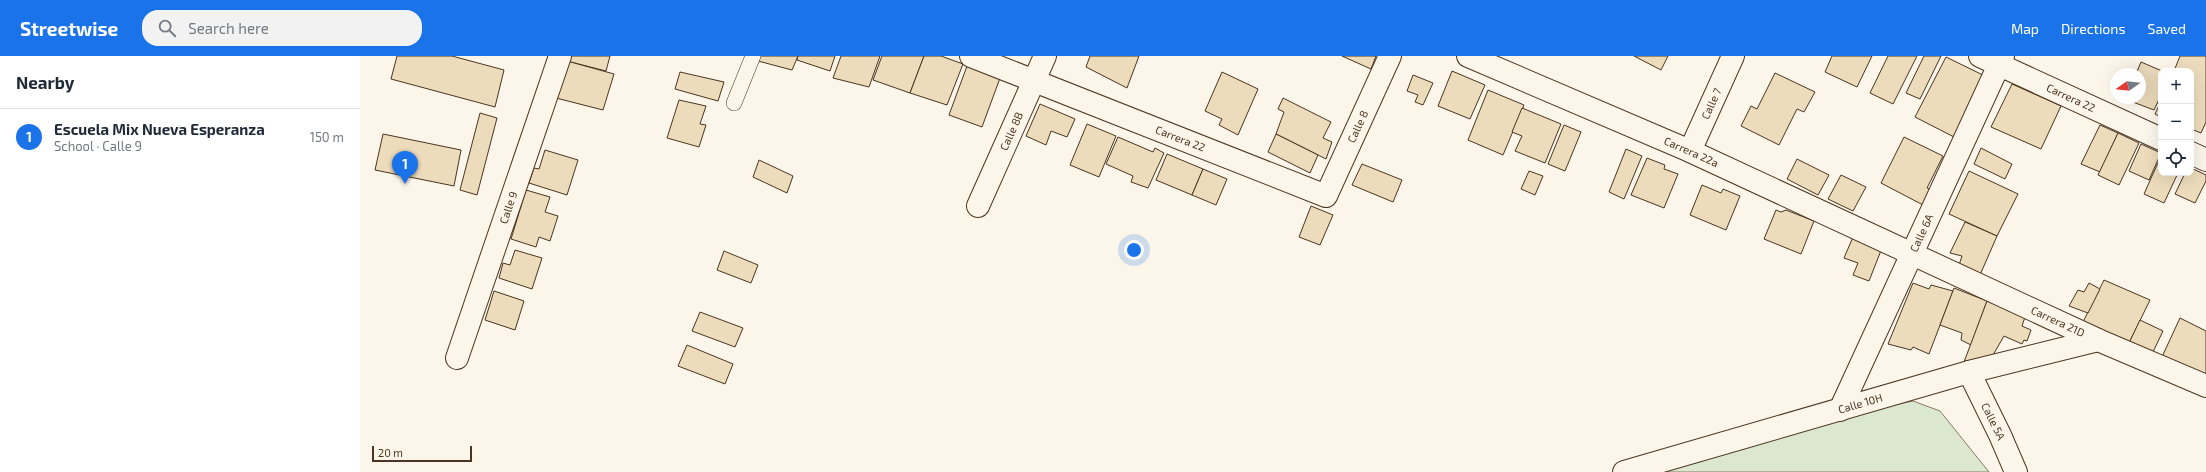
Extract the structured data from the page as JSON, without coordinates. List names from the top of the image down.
{
  "streets": {
    "street": [
      "Carrera 22",
      "Calle 7",
      "Calle 8",
      "Calle 8B",
      "Carrera 22a",
      "Calle 9",
      "Calle 6A",
      "Carrera 21D",
      "Calle 10H",
      "Calle 5A"
    ]
  },
  "crossings": [
    ["Carrera 22", "Calle 8"],
    ["Carrera 22", "Calle 8B"],
    ["Carrera 22", "Calle 6A"],
    ["Calle 7", "Carrera 22a"],
    ["Carrera 22a", "Calle 6A"],
    ["Carrera 22a", "Carrera 21D"],
    ["Calle 6A", "Carrera 21D"],
    ["Calle 6A", "Calle 10H"],
    ["Carrera 21D", "Calle 10H"],
    ["Calle 10H", "Calle 5A"]
  ],
  "scale_bar": "20 m",
  "north": "left",
  "page": {
    "header": "Streetwise",
    "search": "Search here",
    "nav": ["Map", "Directions", "Saved"],
    "heading": "Nearby",
    "map_buttons": ["+", "−"],
    "list": [
      {
        "mark": "1",
        "name": "Escuela Mix Nueva Esperanza",
        "note": "School · Calle 9",
        "value": "150 m"
      }
    ],
    "pins": "1",
    "scale": "20 m"
  }
}
